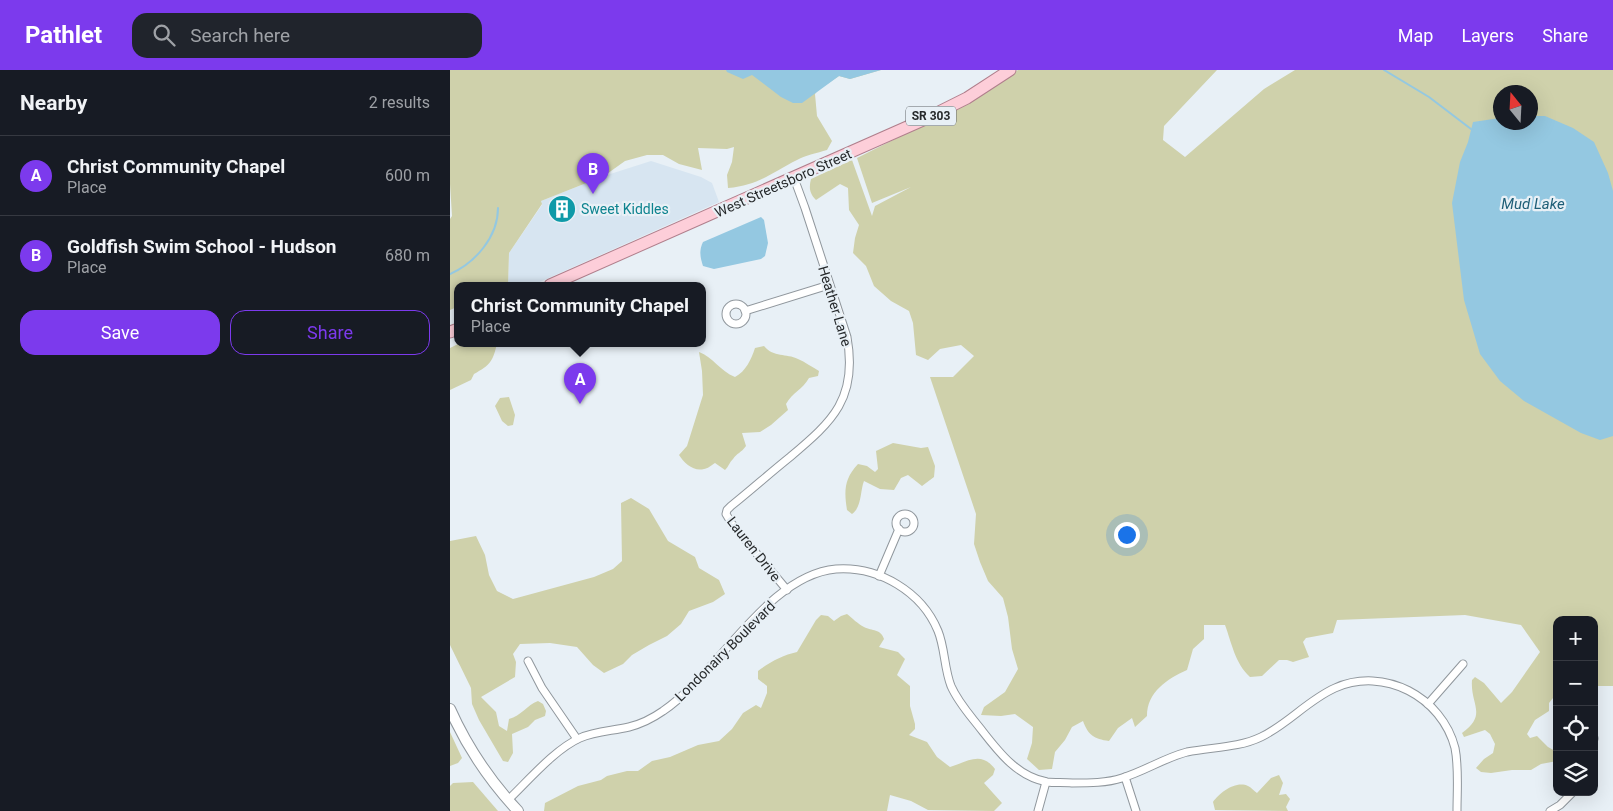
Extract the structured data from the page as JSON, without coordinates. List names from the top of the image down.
{
  "streets": {
    "main road": ["SR 303", "West Streetsboro Street"],
    "street": ["Heather Lane", "Lauren Drive", "Londonairy Boulevard"]
  },
  "crossings": [
    ["West Streetsboro Street", "Heather Lane"],
    ["Heather Lane", "Lauren Drive"],
    ["Lauren Drive", "Londonairy Boulevard"]
  ],
  "water": ["Mud Lake"],
  "places": {
    "building": ["Sweet Kiddles"]
  },
  "north": "top",
  "page": {
    "header": "Pathlet",
    "search": "Search here",
    "nav": ["Map", "Layers", "Share"],
    "heading": ["Nearby", "2 results"],
    "list": [
      {
        "mark": "A",
        "name": "Christ Community Chapel",
        "note": "Place",
        "value": "600 m"
      },
      {
        "mark": "B",
        "name": "Goldfish Swim School - Hudson",
        "note": "Place",
        "value": "680 m"
      }
    ],
    "pins": ["B", "A"],
    "popup": ["Christ Community Chapel", "Place"],
    "buttons": ["Save", "Share"],
    "map_buttons": ["+", "−"]
  }
}
